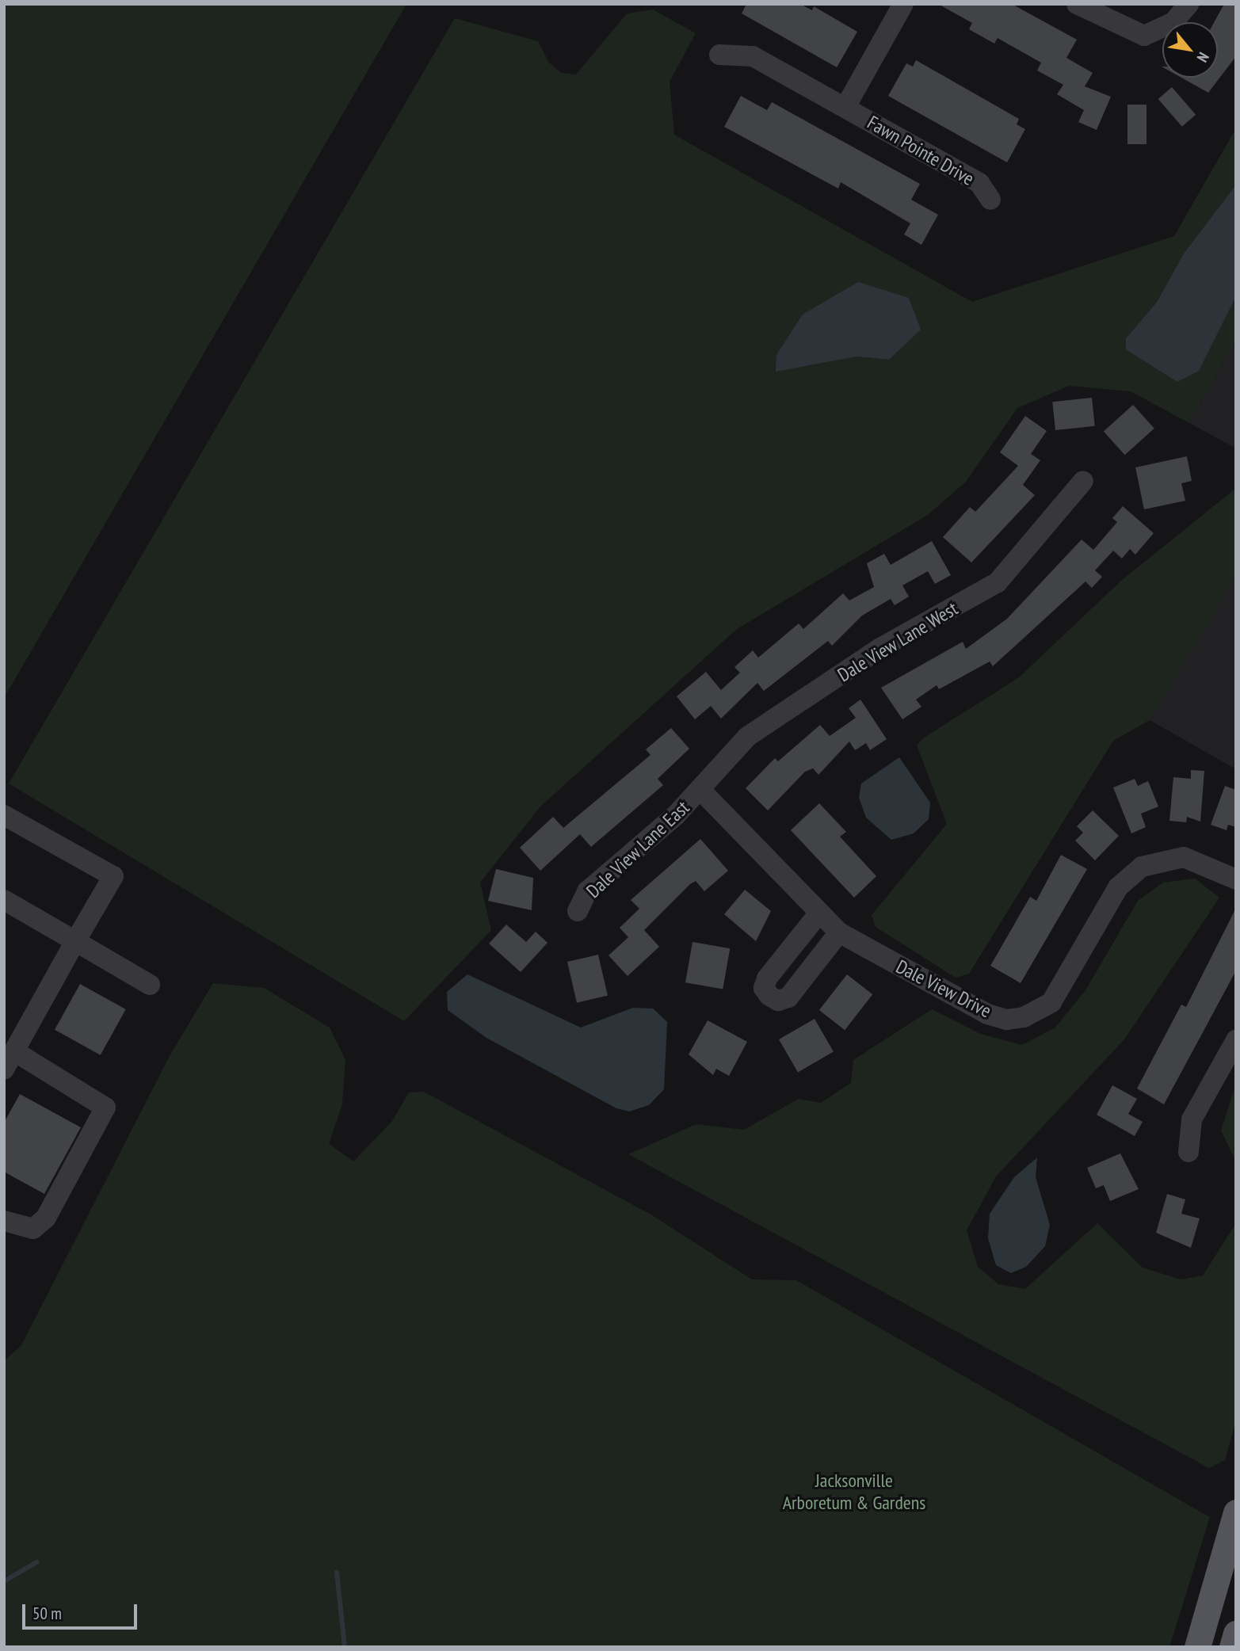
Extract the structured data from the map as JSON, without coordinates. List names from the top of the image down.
{
  "streets": {
    "street": [
      "Fawn Pointe Drive",
      "Dale View Lane West",
      "Dale View Lane East",
      "Dale View Drive"
    ]
  },
  "crossings": [
    ["Dale View Lane West", "Dale View Lane East"],
    ["Dale View Lane West", "Dale View Drive"],
    ["Dale View Lane East", "Dale View Drive"]
  ],
  "parks": ["Jacksonville Arboretum & Gardens"],
  "scale_bar": "50 m",
  "north": "bottom right"
}
